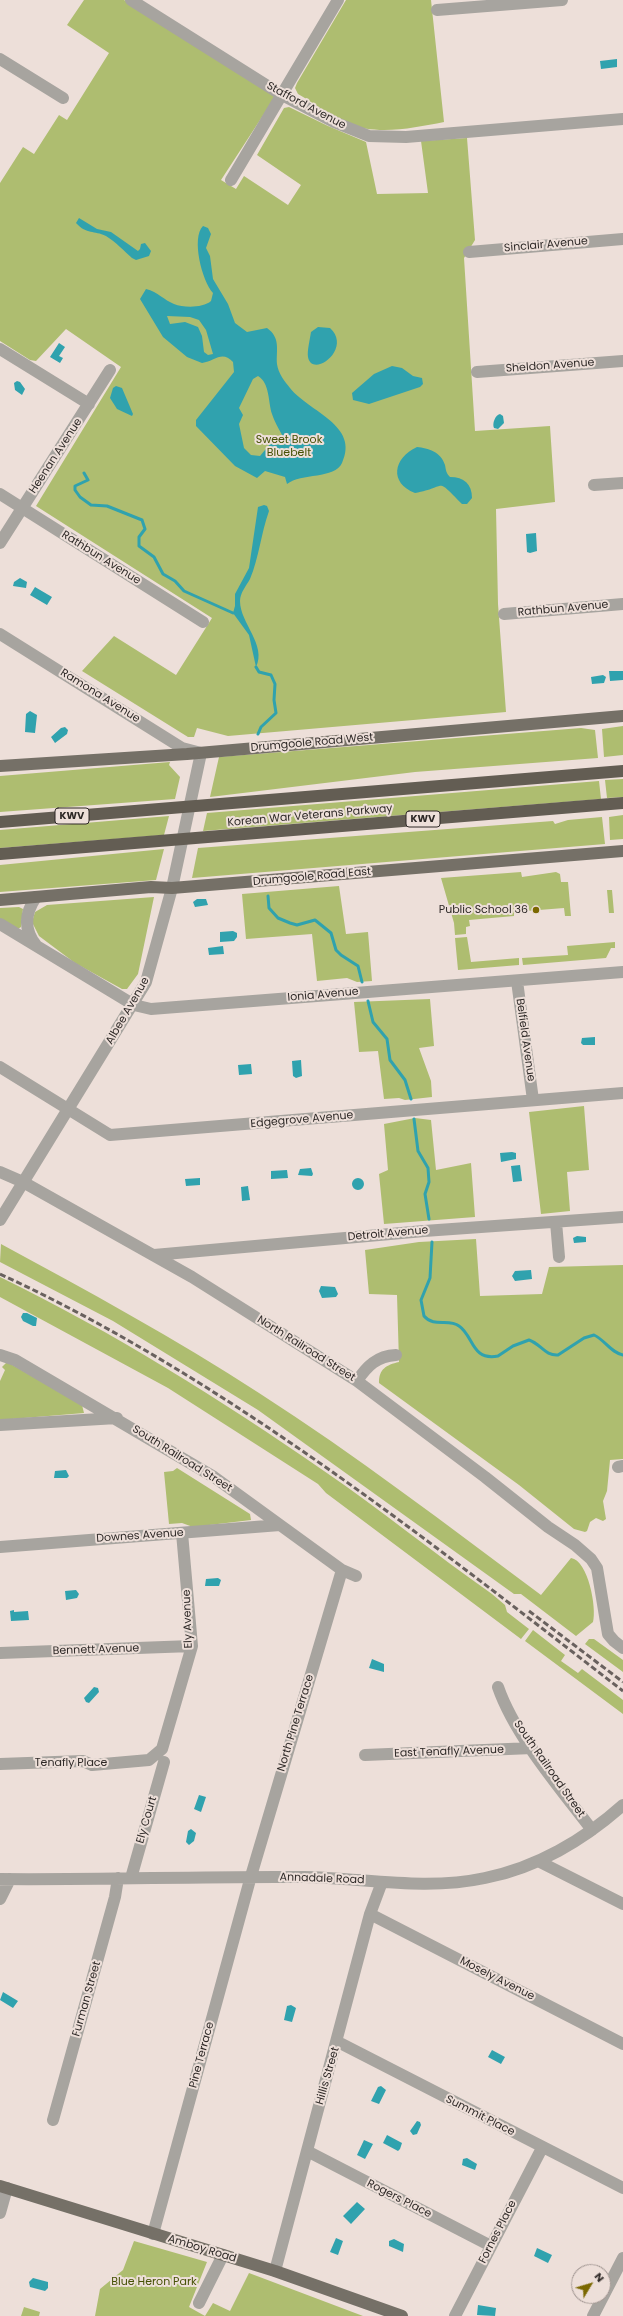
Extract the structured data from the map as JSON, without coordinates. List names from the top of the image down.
{
  "streets": {
    "highway": ["KWV", "Korean War Veterans Parkway"],
    "main road": ["Drumgoole Road West", "Drumgoole Road East", "Amboy Road"],
    "street": [
      "Stafford Avenue",
      "Sinclair Avenue",
      "Sheldon Avenue",
      "Heenan Avenue",
      "Rathbun Avenue",
      "Ramona Avenue",
      "Ionia Avenue",
      "Albee Avenue",
      "Belfield Avenue",
      "Edgegrove Avenue",
      "Detroit Avenue",
      "North Railroad Street",
      "South Railroad Street",
      "Downes Avenue",
      "Ely Avenue",
      "Bennett Avenue",
      "North Pine Terrace",
      "East Tenafly Avenue",
      "Tenafly Place",
      "Ely Court",
      "Annadale Road",
      "Mosely Avenue",
      "Furman Street",
      "Pine Terrace",
      "Hillis Street",
      "Summit Place",
      "Rogers Place",
      "Fornes Place"
    ]
  },
  "crossings": [
    ["Heenan Avenue", "Rathbun Avenue"],
    ["Ramona Avenue", "Drumgoole Road West"],
    ["Ramona Avenue", "Albee Avenue"],
    ["Drumgoole Road West", "Albee Avenue"],
    ["Drumgoole Road East", "Albee Avenue"],
    ["Ionia Avenue", "Albee Avenue"],
    ["Ionia Avenue", "Belfield Avenue"],
    ["Albee Avenue", "Edgegrove Avenue"],
    ["Albee Avenue", "North Railroad Street"],
    ["Belfield Avenue", "Edgegrove Avenue"],
    ["Detroit Avenue", "North Railroad Street"],
    ["South Railroad Street", "Downes Avenue"],
    ["South Railroad Street", "North Pine Terrace"],
    ["South Railroad Street", "East Tenafly Avenue"],
    ["South Railroad Street", "Annadale Road"],
    ["Downes Avenue", "Ely Avenue"],
    ["Ely Avenue", "Bennett Avenue"],
    ["Ely Avenue", "Tenafly Place"],
    ["North Pine Terrace", "Annadale Road"],
    ["North Pine Terrace", "Pine Terrace"],
    ["Ely Court", "Annadale Road"],
    ["Annadale Road", "Furman Street"],
    ["Annadale Road", "Pine Terrace"],
    ["Annadale Road", "Hillis Street"],
    ["Mosely Avenue", "Hillis Street"],
    ["Pine Terrace", "Amboy Road"],
    ["Hillis Street", "Summit Place"],
    ["Hillis Street", "Rogers Place"],
    ["Hillis Street", "Amboy Road"],
    ["Summit Place", "Fornes Place"],
    ["Rogers Place", "Fornes Place"]
  ],
  "parks": ["Sweet Brook Bluebelt", "Blue Heron Park"],
  "places": ["Public School 36"],
  "north": "top right"
}
